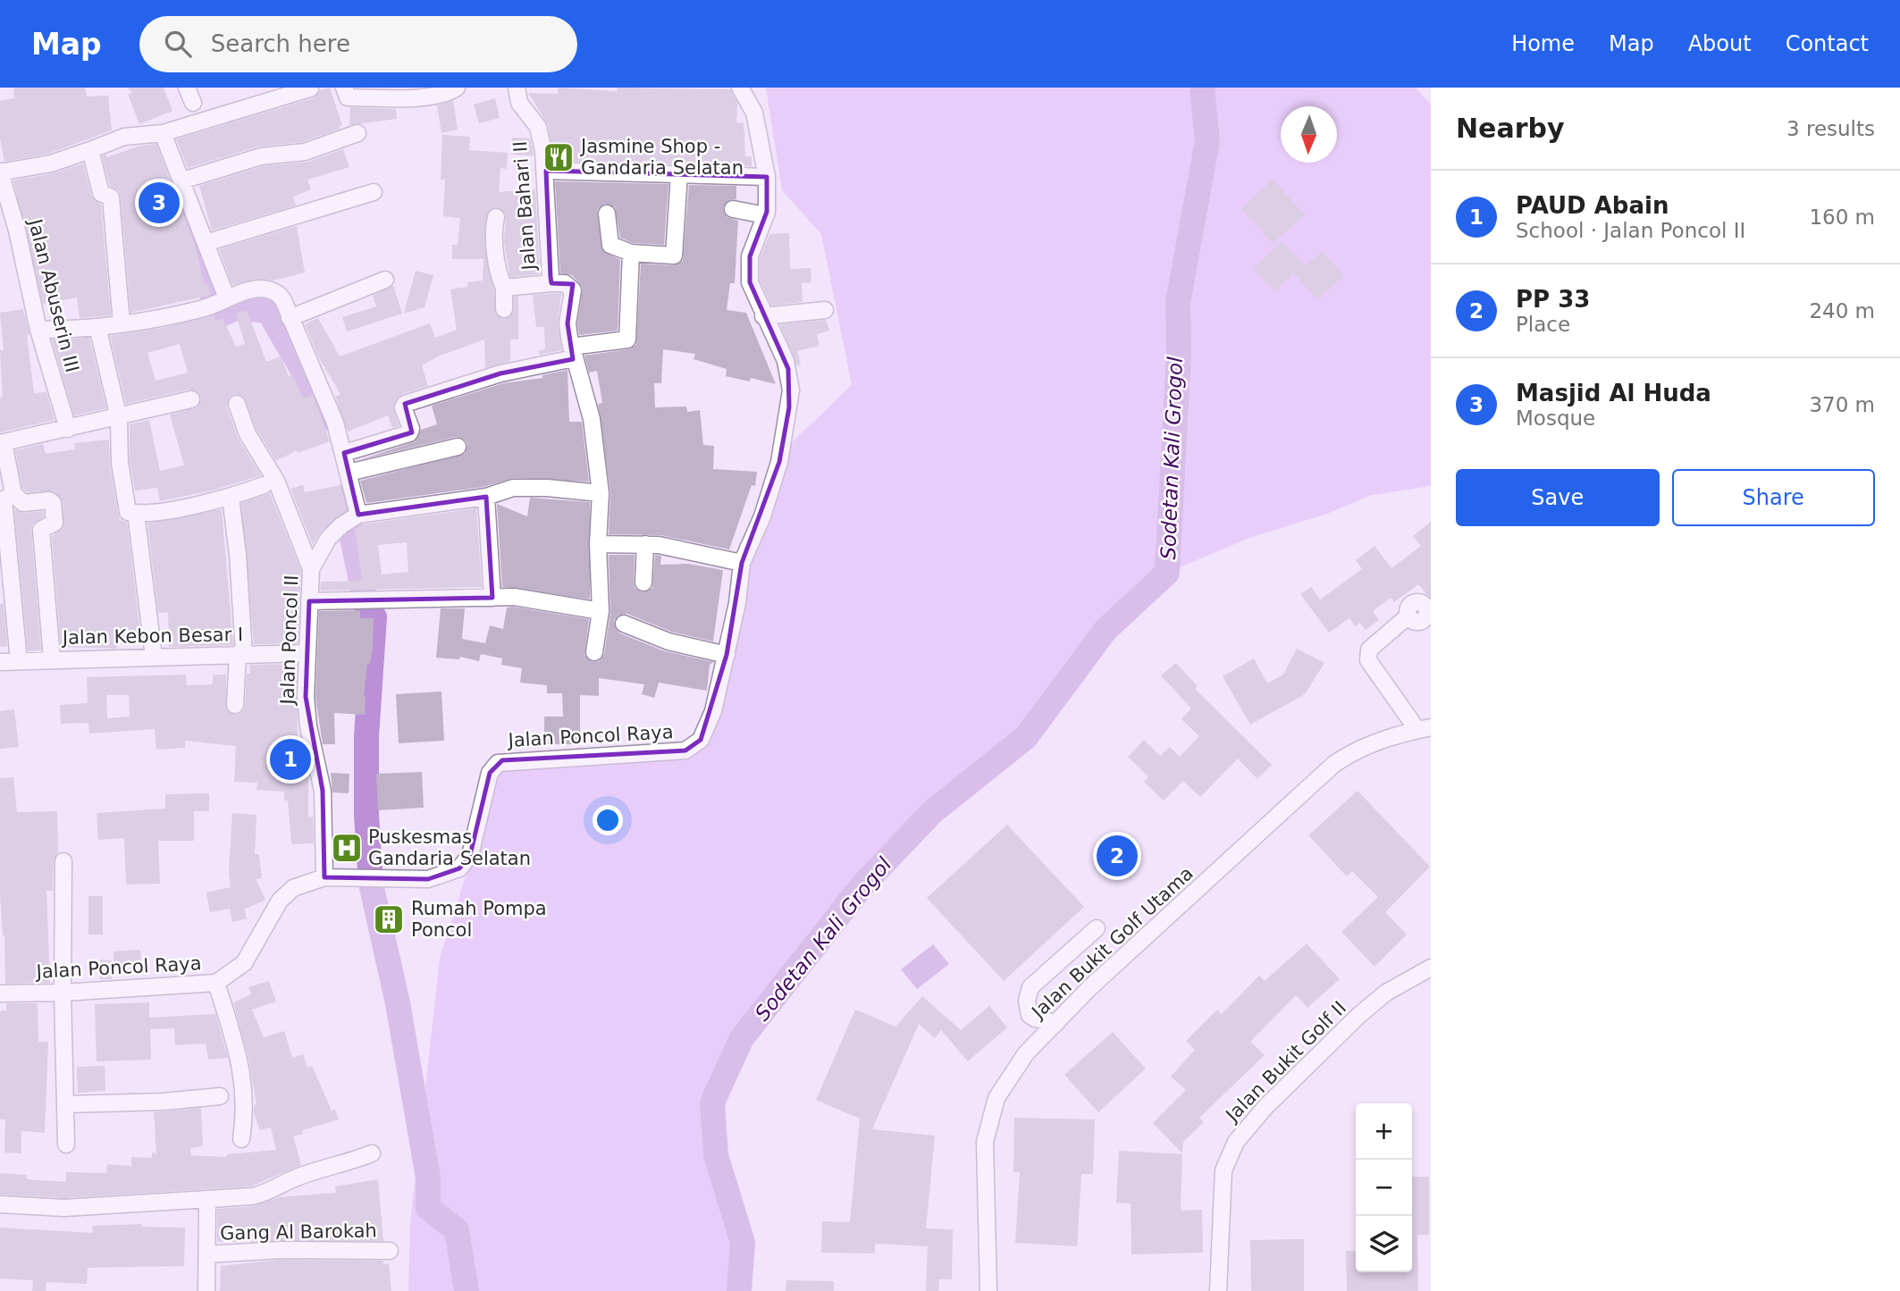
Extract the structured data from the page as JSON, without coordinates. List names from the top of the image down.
{
  "streets": {
    "street": [
      "Jalan Bahari II",
      "Jalan Abuserin III",
      "Jalan Kebon Besar I",
      "Jalan Poncol II",
      "Jalan Poncol Raya",
      "Jalan Bukit Golf Utama",
      "Jalan Bukit Golf II",
      "Gang Al Barokah"
    ]
  },
  "crossings": [
    ["Jalan Kebon Besar I", "Jalan Poncol II"],
    ["Jalan Poncol II", "Jalan Poncol Raya"]
  ],
  "water": ["Sodetan Kali Grogol"],
  "places": {
    "restaurant": ["Jasmine Shop - Gandaria Selatan"],
    "hospital": ["Puskesmas Gandaria Selatan"],
    "building": ["Rumah Pompa Poncol"]
  },
  "north": "bottom",
  "page": {
    "header": "Map",
    "search": "Search here",
    "nav": [
      "Home",
      "Map",
      "About",
      "Contact"
    ],
    "heading": ["Nearby", "3 results"],
    "list": [
      {
        "mark": "1",
        "name": "PAUD Abain",
        "note": "School · Jalan Poncol II",
        "value": "160 m"
      },
      {
        "mark": "2",
        "name": "PP 33",
        "note": "Place",
        "value": "240 m"
      },
      {
        "mark": "3",
        "name": "Masjid Al Huda",
        "note": "Mosque",
        "value": "370 m"
      }
    ],
    "pins": ["3", "1", "2"],
    "buttons": ["Save", "Share"],
    "map_buttons": ["+", "−"]
  }
}
